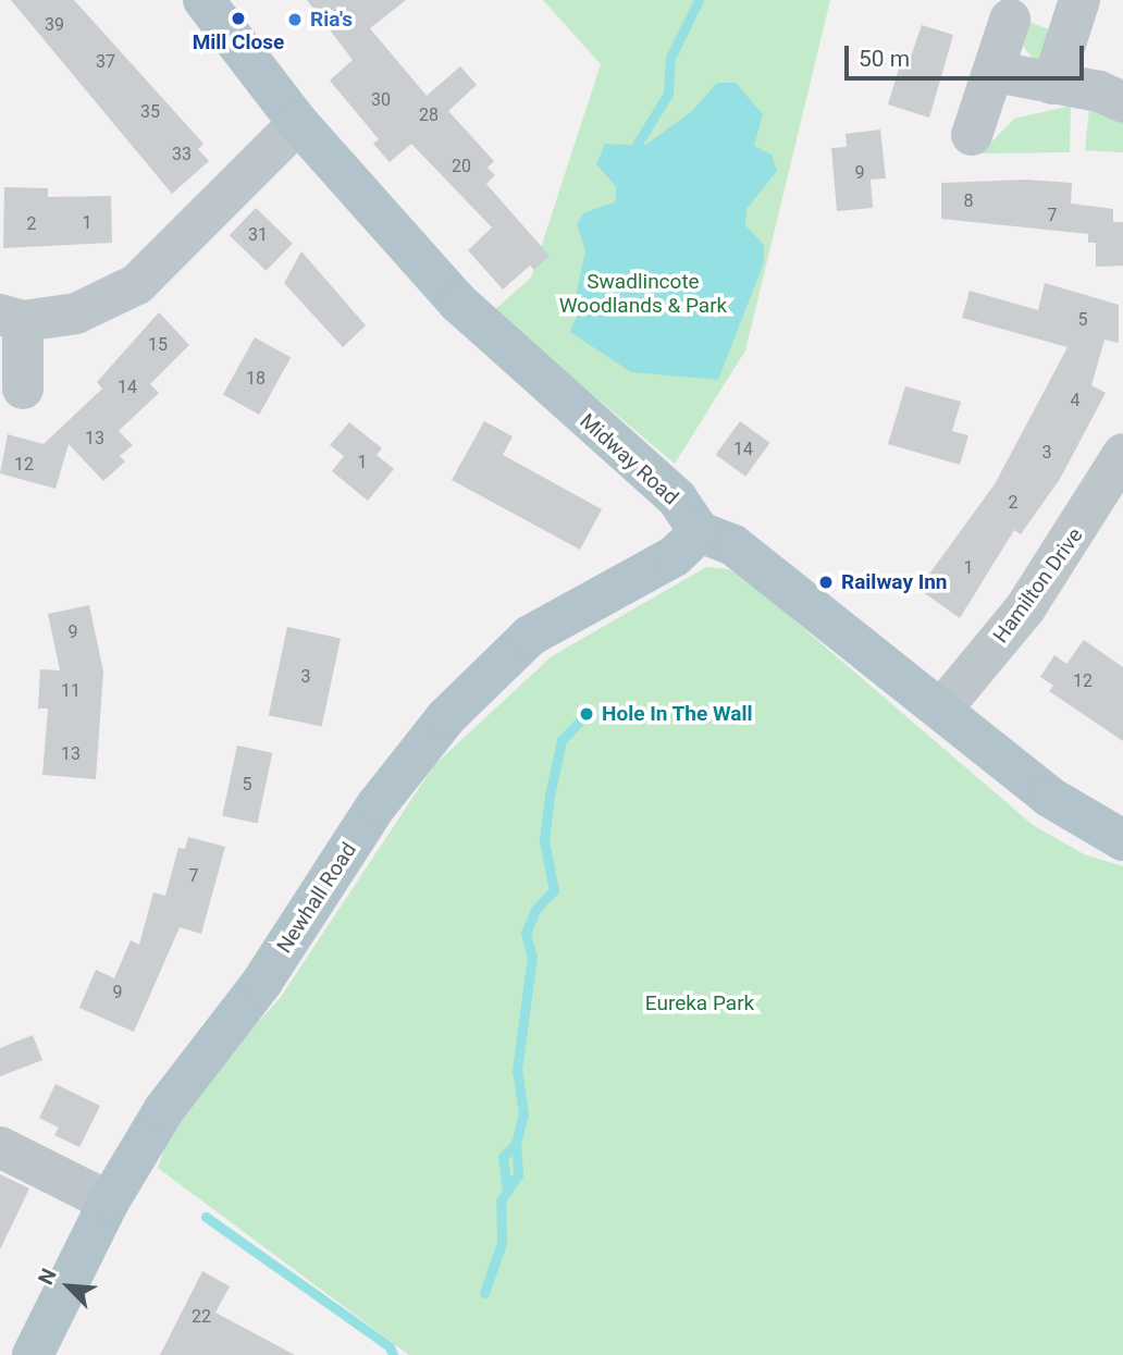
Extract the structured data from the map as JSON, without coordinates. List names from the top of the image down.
{
  "streets": {
    "main road": ["Midway Road", "Newhall Road"],
    "street": ["Hamilton Drive"]
  },
  "crossings": [
    ["Midway Road", "Newhall Road"]
  ],
  "parks": ["Swadlincote Woodlands & Park", "Eureka Park"],
  "places": [
    "Mill Close",
    "Ria's",
    "Railway Inn",
    "Hole In The Wall"
  ],
  "house_numbers": [
    "39",
    "37",
    "30",
    "35",
    "28",
    "33",
    "20",
    "9",
    "8",
    "7",
    "1",
    "2",
    "31",
    "5",
    "15",
    "18",
    "14",
    "4",
    "13",
    "14",
    "3",
    "1",
    "12",
    "2",
    "1",
    "9",
    "3",
    "12",
    "11",
    "13",
    "5",
    "7",
    "9",
    "22"
  ],
  "scale_bar": "50 m",
  "north": "top left"
}
